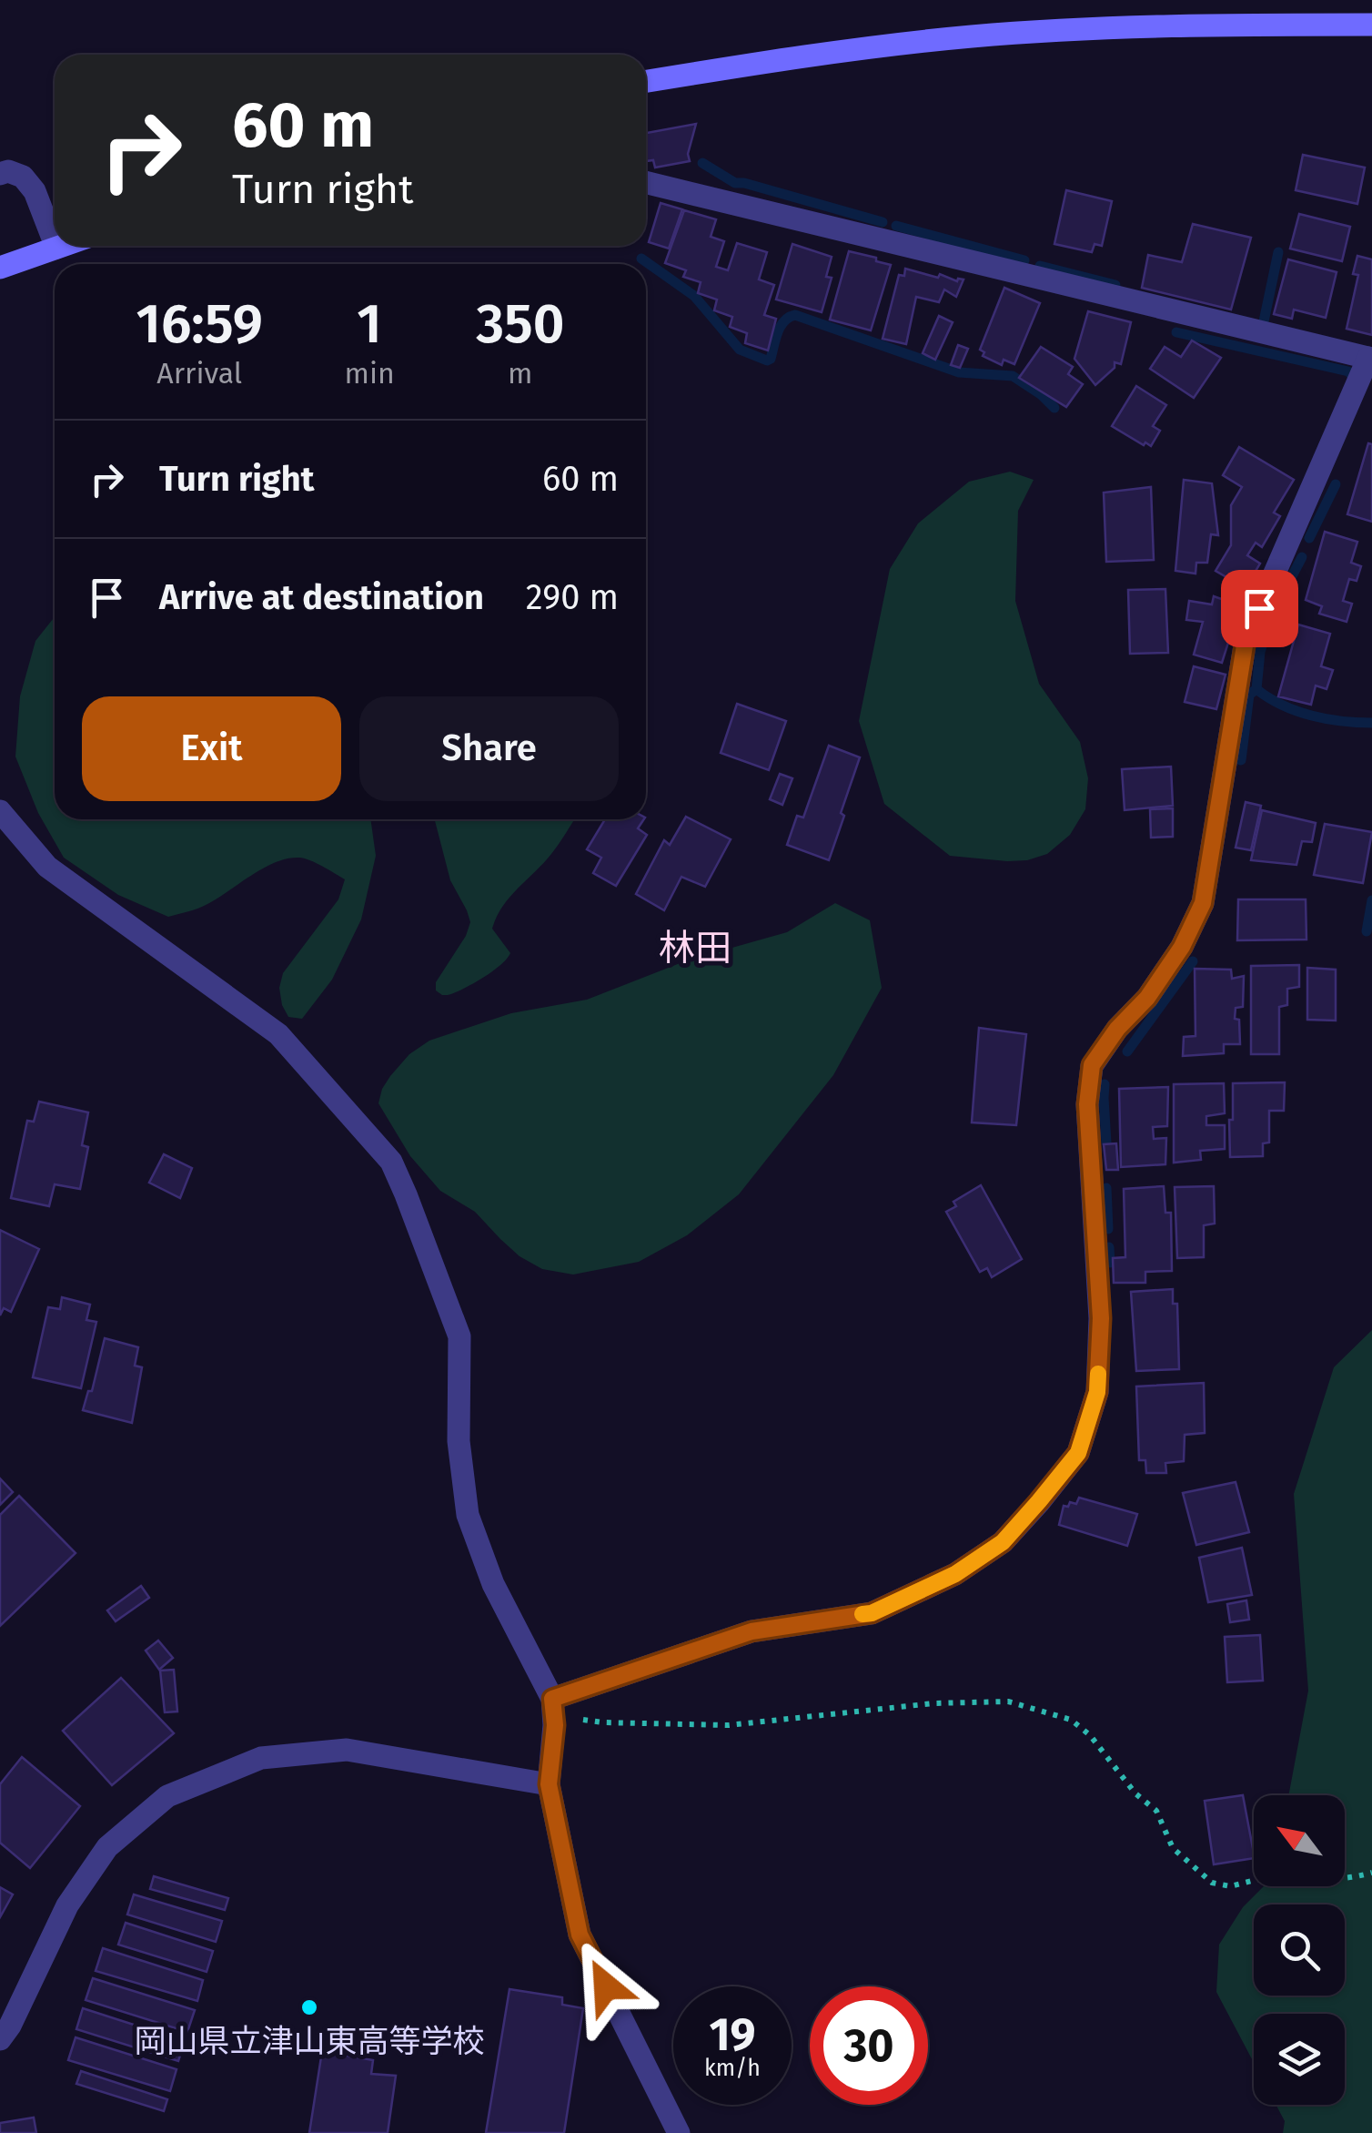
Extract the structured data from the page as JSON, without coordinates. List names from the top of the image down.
{
  "districts": ["林田"],
  "places": ["岡山県立津山東高等学校"],
  "north": "top left",
  "page": {
    "turn": ["60 m", "Turn right"],
    "eta": [
      "16:59",
      "Arrival",
      "1",
      "min",
      "350",
      "m"
    ],
    "list": [
      {
        "name": "Turn right",
        "value": "60 m"
      },
      {
        "name": "Arrive at destination",
        "value": "290 m"
      }
    ],
    "buttons": ["Exit", "Share"],
    "speed": "19 km/h",
    "limit": "30"
  }
}
